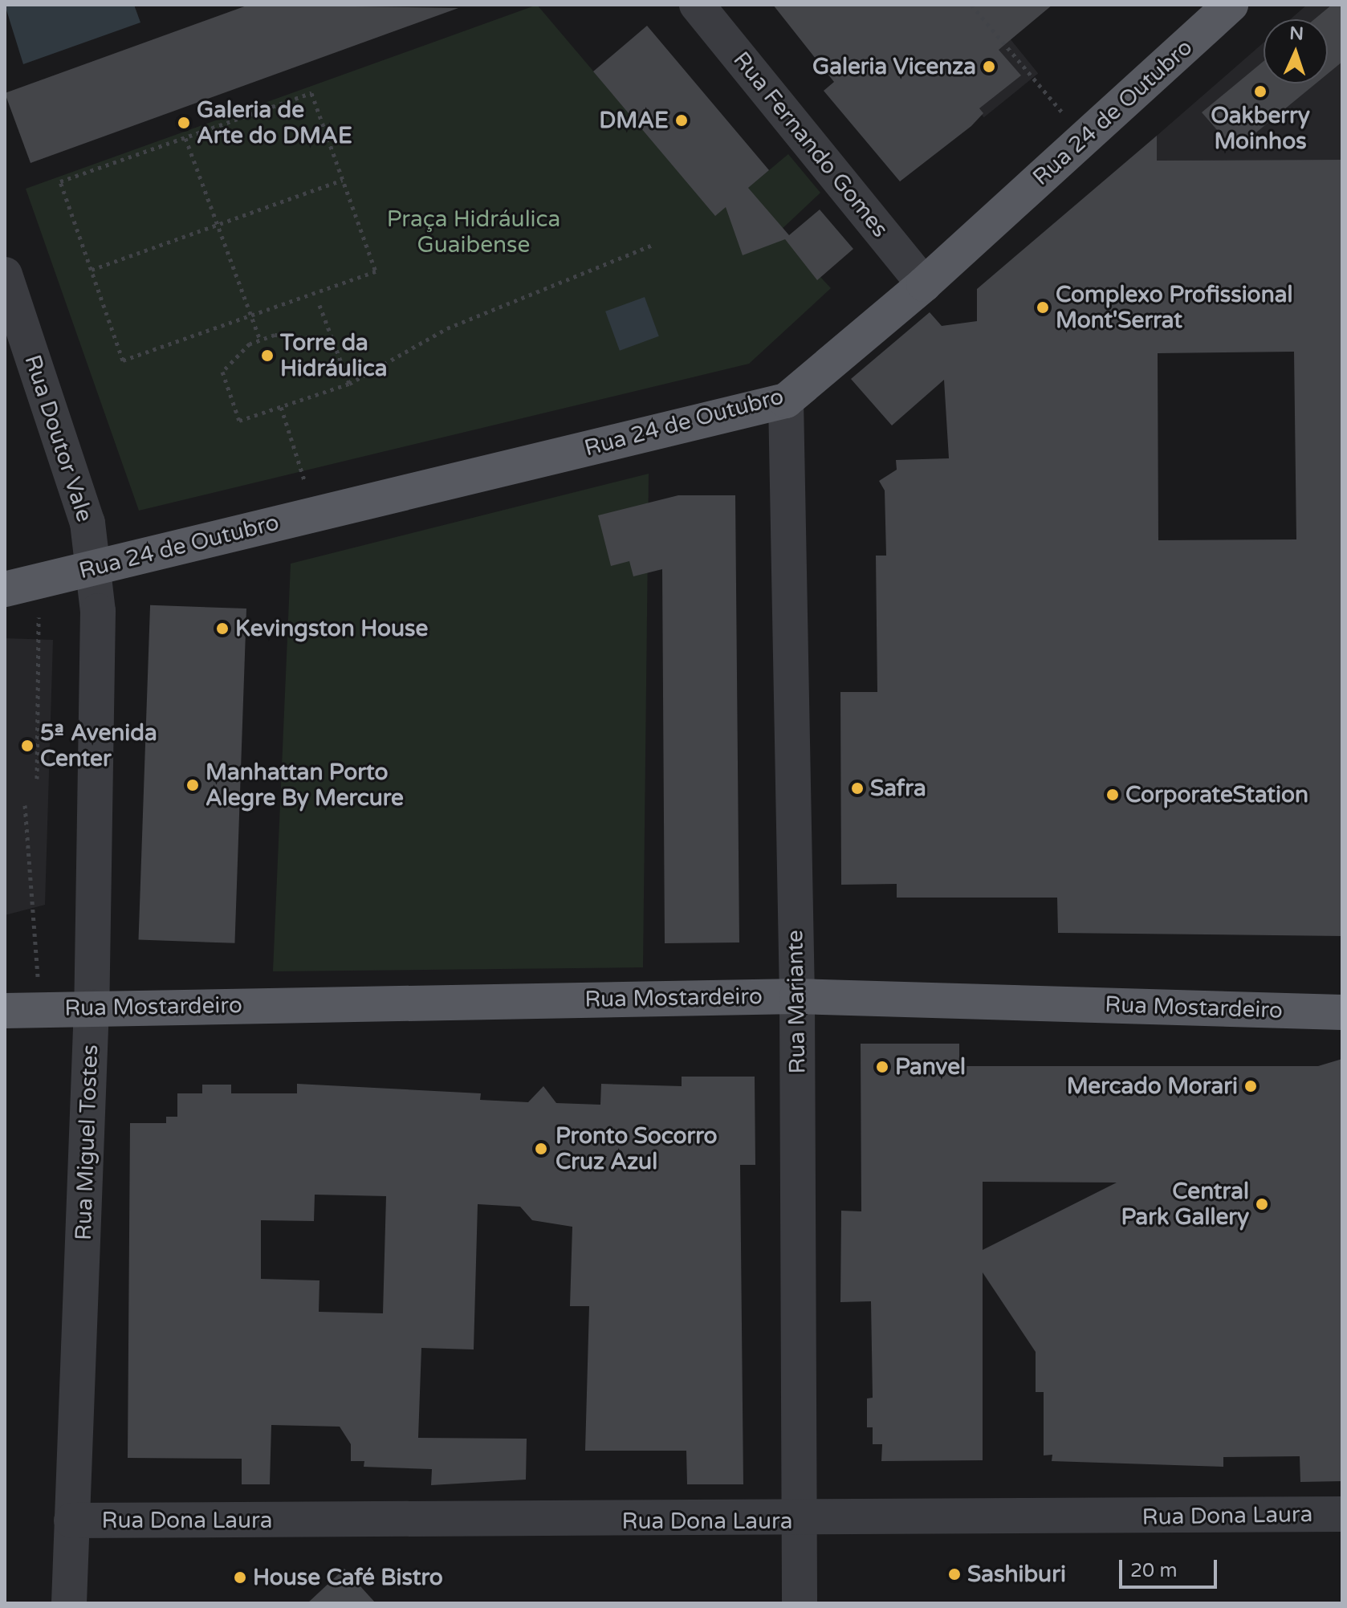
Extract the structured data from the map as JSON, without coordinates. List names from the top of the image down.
{
  "streets": {
    "main road": ["Rua 24 de Outubro", "Rua Mostardeiro"],
    "street": [
      "Rua Fernando Gomes",
      "Rua Doutor Vale",
      "Rua Mariante",
      "Rua Miguel Tostes",
      "Rua Dona Laura"
    ]
  },
  "crossings": [
    ["Rua 24 de Outubro", "Rua Fernando Gomes"],
    ["Rua 24 de Outubro", "Rua Doutor Vale"],
    ["Rua 24 de Outubro", "Rua Mariante"],
    ["Rua 24 de Outubro", "Rua Miguel Tostes"],
    ["Rua Doutor Vale", "Rua Miguel Tostes"],
    ["Rua Mostardeiro", "Rua Mariante"],
    ["Rua Mostardeiro", "Rua Miguel Tostes"],
    ["Rua Mariante", "Rua Dona Laura"],
    ["Rua Miguel Tostes", "Rua Dona Laura"]
  ],
  "parks": ["Praça Hidráulica Guaibense"],
  "places": [
    "Galeria Vicenza",
    "Oakberry Moinhos",
    "DMAE",
    "Galeria de Arte do DMAE",
    "Complexo Profissional Mont'Serrat",
    "Torre da Hidráulica",
    "Kevingston House",
    "5ª Avenida Center",
    "Manhattan Porto Alegre By Mercure",
    "Safra",
    "CorporateStation",
    "Panvel",
    "Mercado Morari",
    "Pronto Socorro Cruz Azul",
    "Central Park Gallery",
    "Sashiburi",
    "House Café Bistro"
  ],
  "scale_bar": "20 m",
  "north": "top"
}
